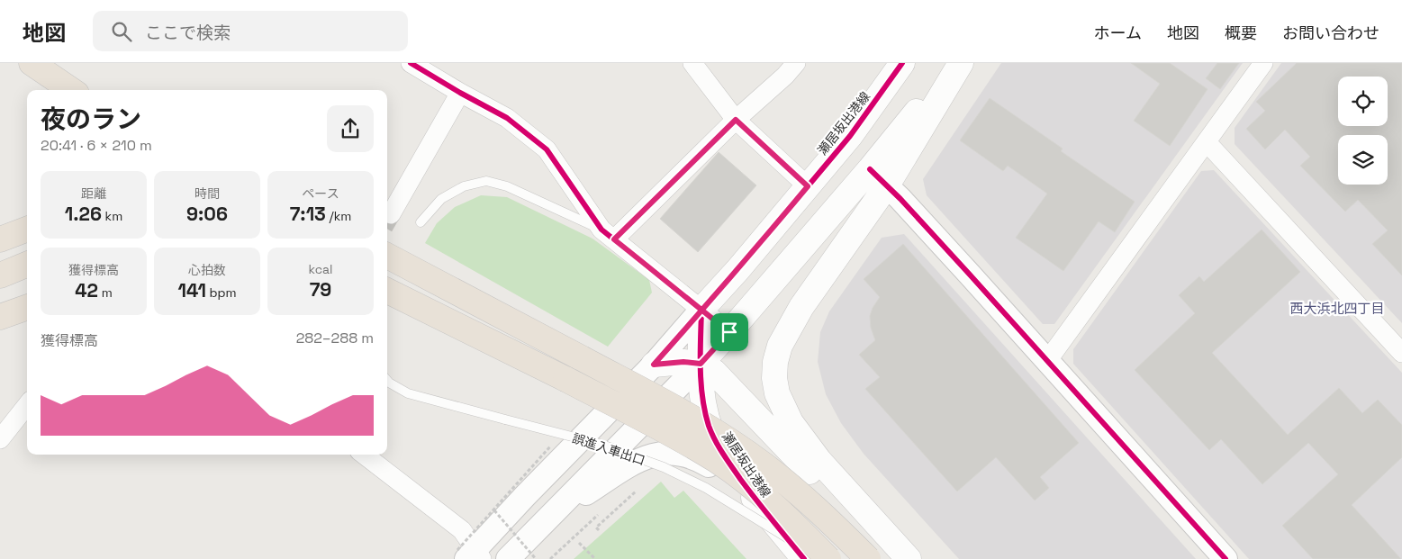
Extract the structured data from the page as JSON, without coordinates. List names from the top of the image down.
{
  "streets": {
    "main road": ["瀬居坂出港線"],
    "lane": ["誤進入車出口"]
  },
  "districts": ["西大浜北四丁目"],
  "page": {
    "header": "地図",
    "search": "ここで検索",
    "nav": [
      "ホーム",
      "地図",
      "概要",
      "お問い合わせ"
    ],
    "heading": ["夜のラン", "20:41 · 6 × 210 m"],
    "stats": [
      ["距離", "1.26 km"],
      ["時間", "9:06"],
      ["ペース", "7:13 /km"],
      ["獲得標高", "42 m"],
      ["心拍数", "141 bpm"],
      ["kcal", "79"]
    ],
    "chart": ["獲得標高", "282–288 m"]
  }
}
